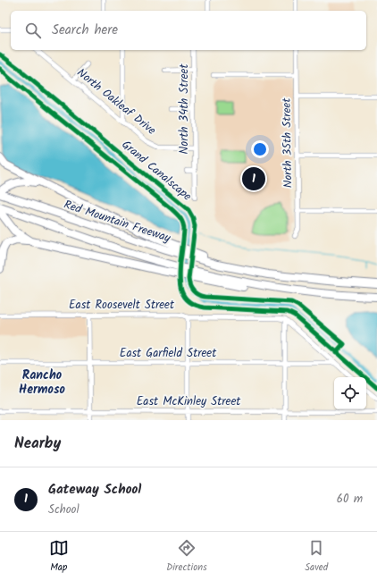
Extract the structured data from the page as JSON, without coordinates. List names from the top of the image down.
{
  "streets": {
    "highway": ["Red Mountain Freeway"],
    "street": [
      "North Oakleaf Drive",
      "North 34th Street",
      "North 35th Street",
      "East Roosevelt Street",
      "East Garfield Street",
      "East McKinley Street"
    ],
    "cycle path": ["Grand Canalscape"]
  },
  "crossings": [
    ["North Oakleaf Drive", "North 34th Street"]
  ],
  "districts": ["Rancho Hermoso"],
  "page": {
    "search": "Search here",
    "pins": "1",
    "heading": "Nearby",
    "list": [
      {
        "mark": "1",
        "name": "Gateway School",
        "note": "School",
        "value": "60 m"
      }
    ],
    "nav": ["Map", "Directions", "Saved"]
  }
}
